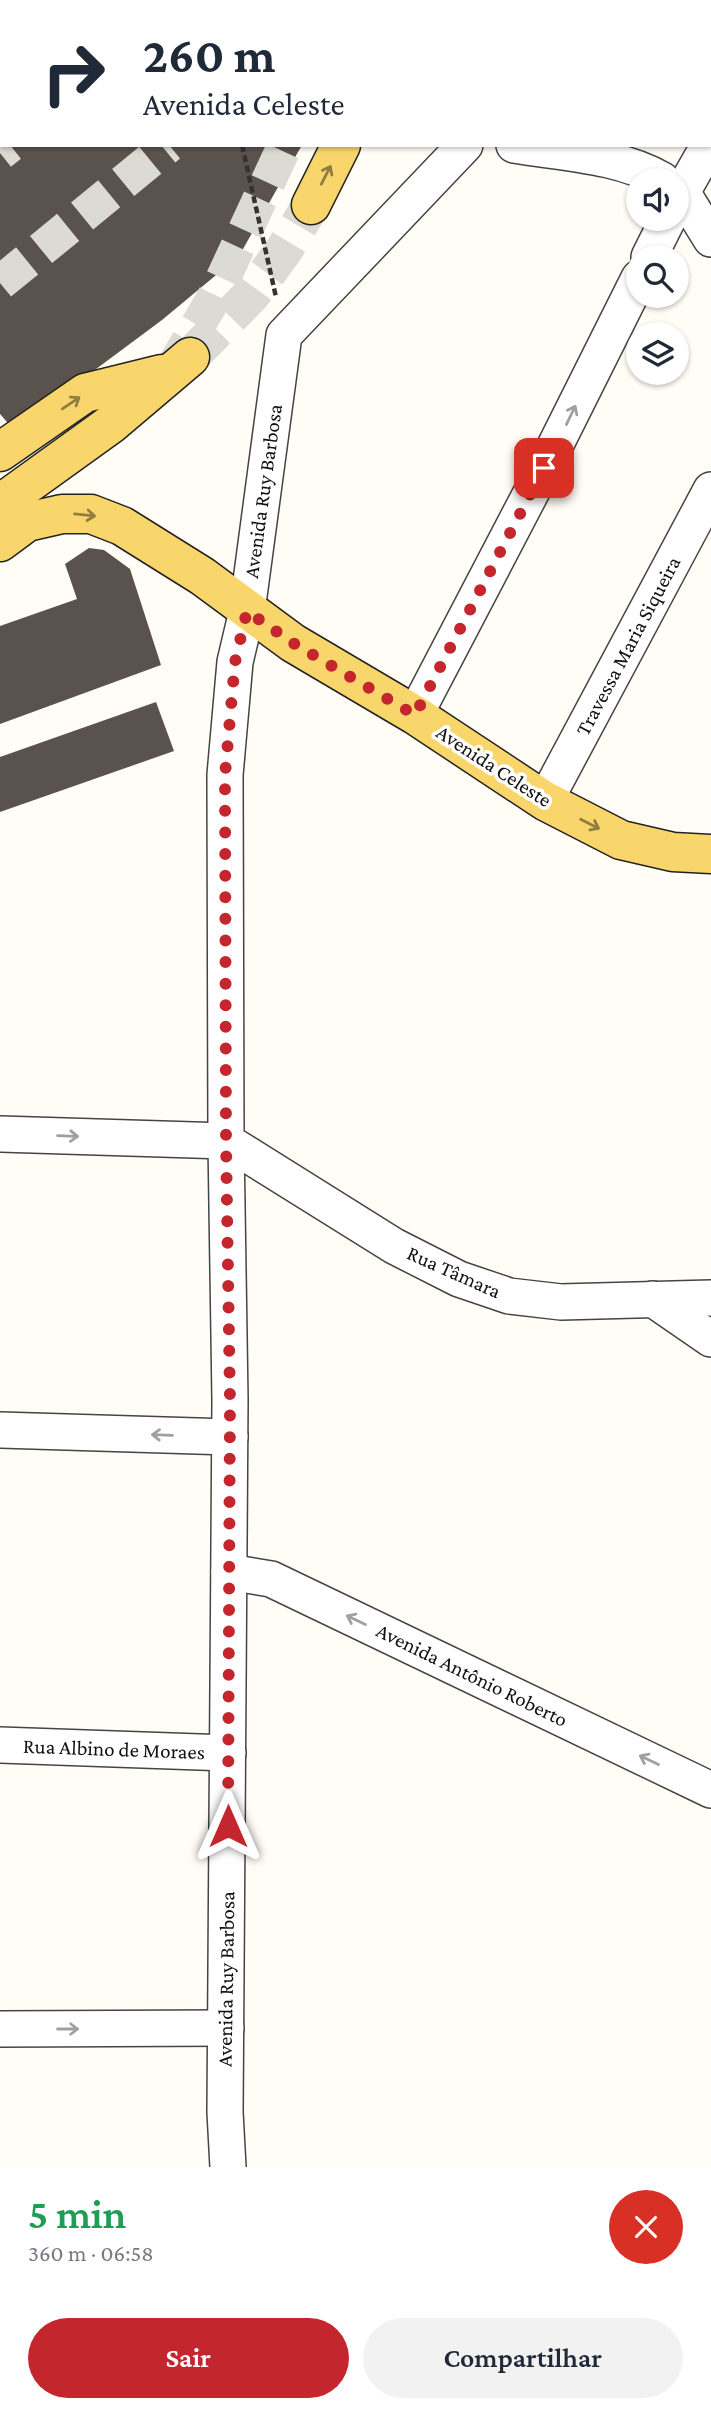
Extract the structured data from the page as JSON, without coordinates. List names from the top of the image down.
{
  "streets": {
    "main road": ["Avenida Celeste"],
    "street": [
      "Avenida Ruy Barbosa",
      "Travessa Maria Siqueira",
      "Rua Tâmara",
      "Avenida Antônio Roberto",
      "Rua Albino de Moraes"
    ]
  },
  "crossings": [
    ["Avenida Ruy Barbosa", "Avenida Celeste"],
    ["Avenida Ruy Barbosa", "Rua Tâmara"],
    ["Avenida Ruy Barbosa", "Avenida Antônio Roberto"],
    ["Avenida Ruy Barbosa", "Rua Albino de Moraes"],
    ["Travessa Maria Siqueira", "Avenida Celeste"]
  ],
  "one_way": ["Avenida Celeste", "Avenida Antônio Roberto"],
  "page": {
    "turn": ["260 m", "Avenida Celeste"],
    "heading": ["5 min", "360 m · 06:58"],
    "buttons": ["Sair", "Compartilhar"]
  }
}
